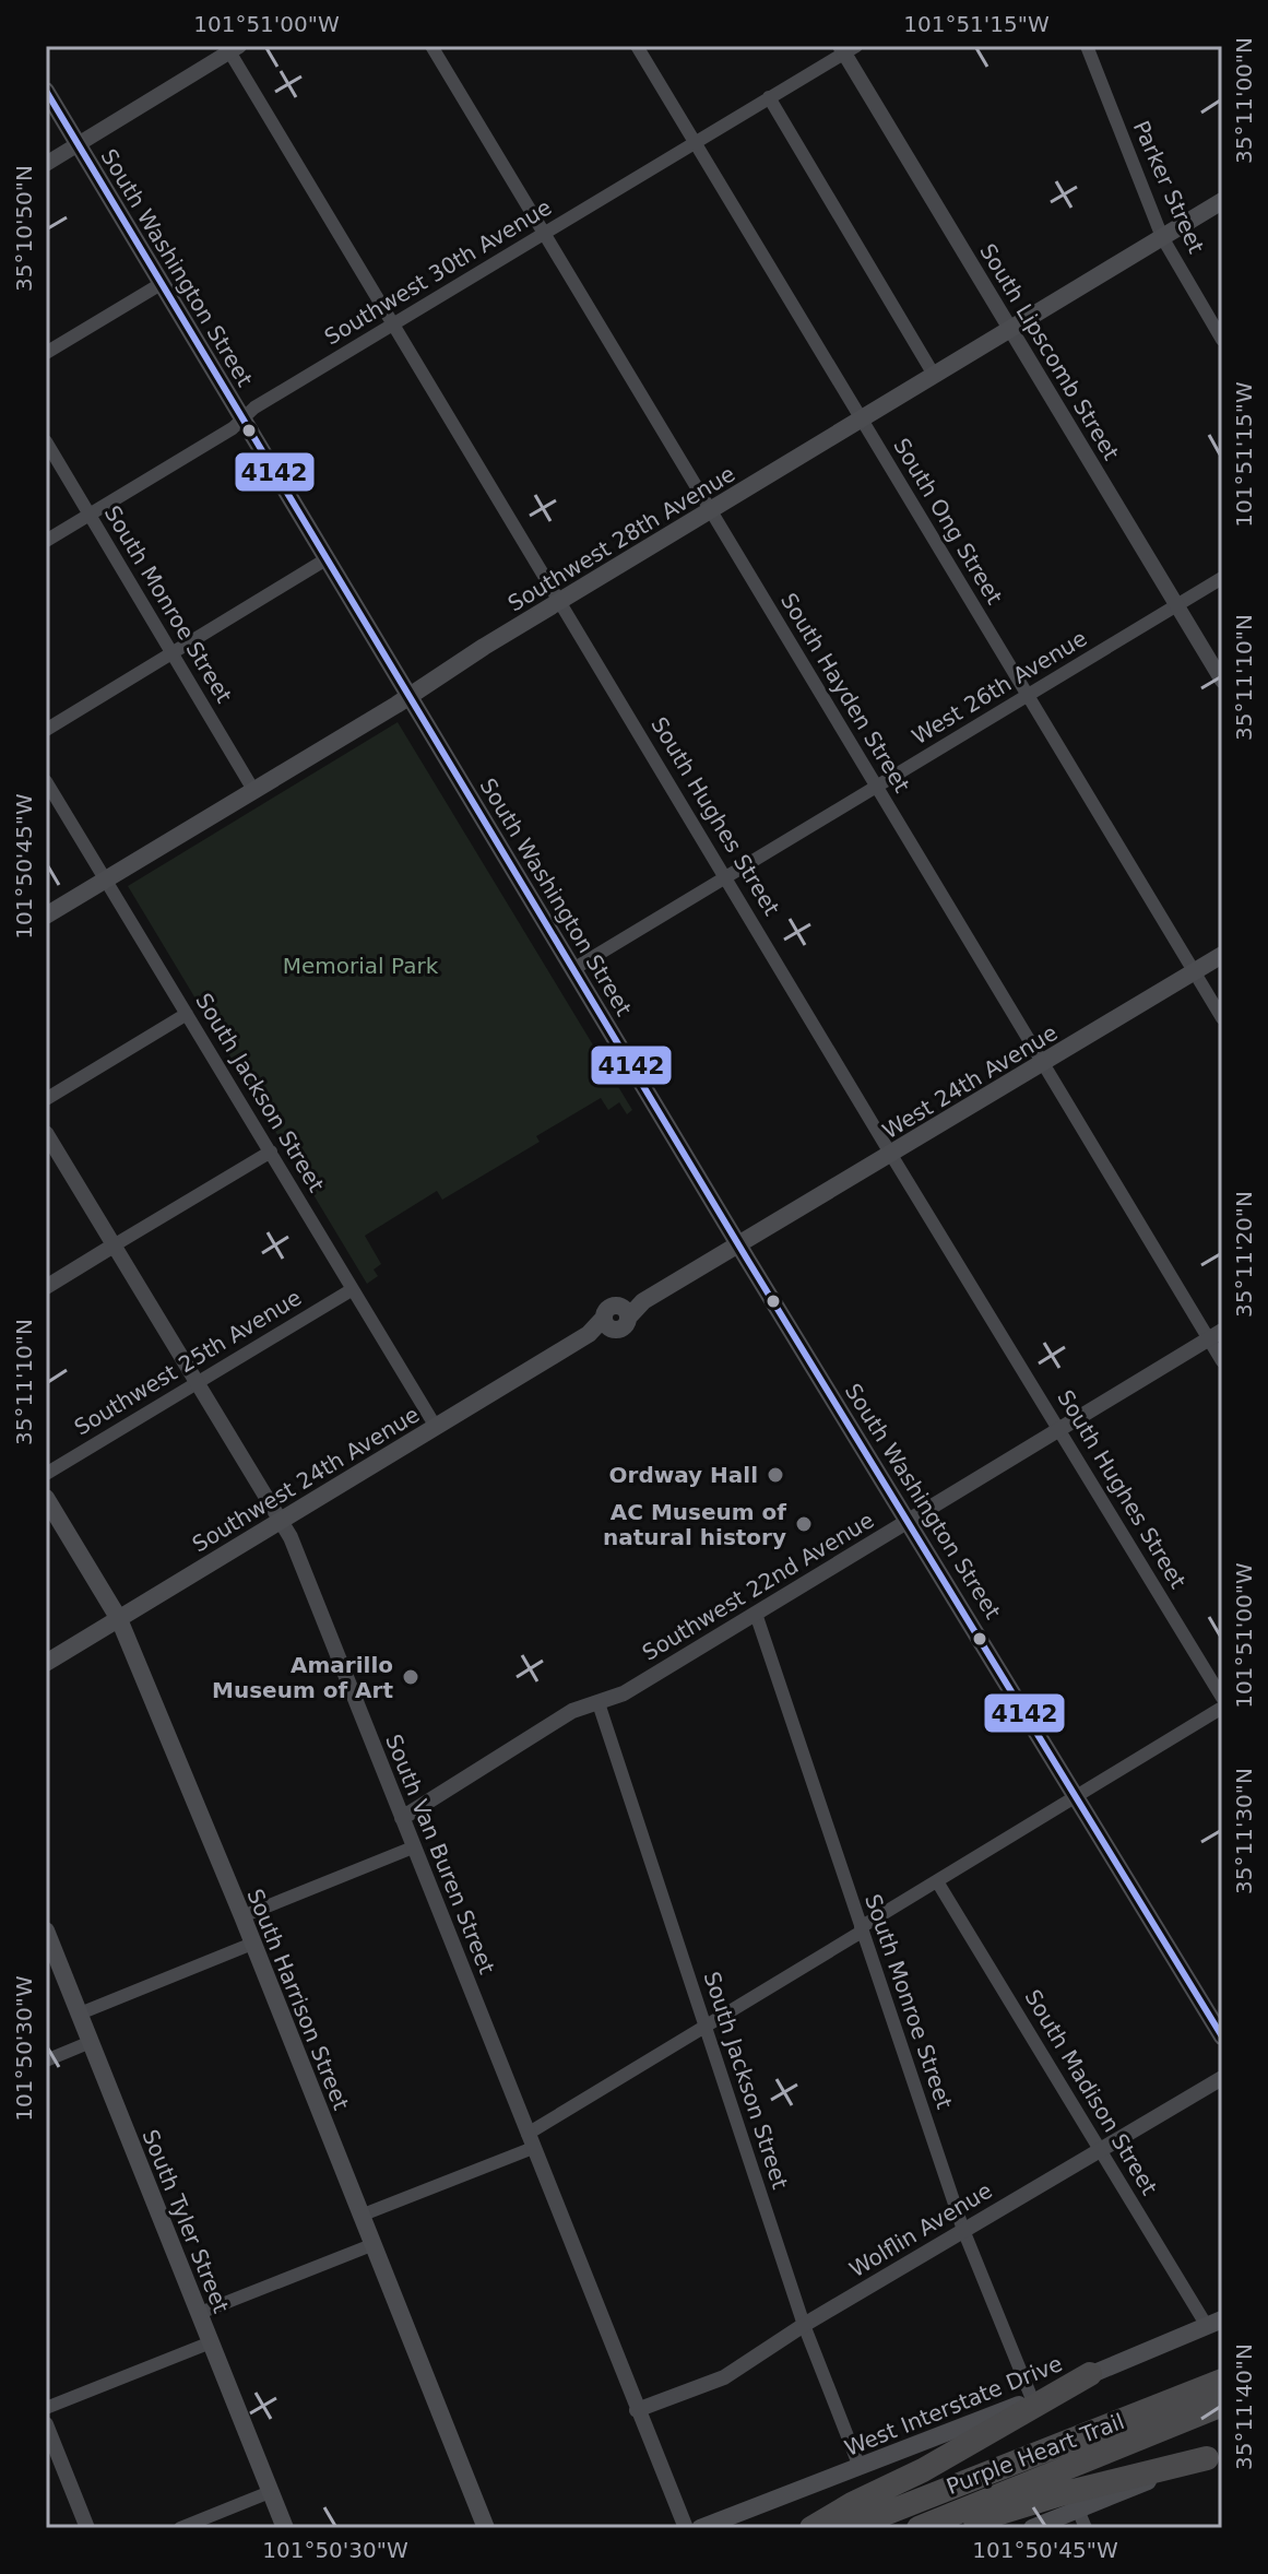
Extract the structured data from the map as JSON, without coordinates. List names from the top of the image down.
{
  "streets": {
    "highway": ["Purple Heart Trail"],
    "main road": [
      "South Washington Street",
      "Southwest 28th Avenue",
      "West 24th Avenue",
      "Southwest 24th Avenue",
      "South Harrison Street",
      "South Tyler Street",
      "West Interstate Drive"
    ],
    "street": [
      "Parker Street",
      "Southwest 30th Avenue",
      "South Lipscomb Street",
      "South Ong Street",
      "South Monroe Street",
      "West 26th Avenue",
      "South Hayden Street",
      "South Hughes Street",
      "South Jackson Street",
      "Southwest 25th Avenue",
      "Southwest 22nd Avenue",
      "South Van Buren Street",
      "South Madison Street",
      "Wolflin Avenue"
    ]
  },
  "crossings": [
    ["Parker Street", "Southwest 28th Avenue"],
    ["South Washington Street", "Southwest 30th Avenue"],
    ["South Washington Street", "Southwest 28th Avenue"],
    ["South Washington Street", "West 26th Avenue"],
    ["South Washington Street", "West 24th Avenue"],
    ["South Washington Street", "Southwest 24th Avenue"],
    ["South Washington Street", "Southwest 22nd Avenue"],
    ["Southwest 30th Avenue", "South Lipscomb Street"],
    ["Southwest 30th Avenue", "South Ong Street"],
    ["Southwest 30th Avenue", "South Monroe Street"],
    ["Southwest 30th Avenue", "South Hayden Street"],
    ["Southwest 30th Avenue", "South Hughes Street"],
    ["South Lipscomb Street", "Southwest 28th Avenue"],
    ["South Lipscomb Street", "West 26th Avenue"],
    ["South Ong Street", "Southwest 28th Avenue"],
    ["South Ong Street", "West 26th Avenue"],
    ["South Ong Street", "West 24th Avenue"],
    ["Southwest 28th Avenue", "South Monroe Street"],
    ["Southwest 28th Avenue", "South Hayden Street"],
    ["Southwest 28th Avenue", "South Hughes Street"],
    ["Southwest 28th Avenue", "South Jackson Street"],
    ["South Monroe Street", "Southwest 22nd Avenue"],
    ["South Monroe Street", "Wolflin Avenue"],
    ["South Monroe Street", "West Interstate Drive"],
    ["West 26th Avenue", "South Hayden Street"],
    ["West 26th Avenue", "South Hughes Street"],
    ["South Hayden Street", "West 24th Avenue"],
    ["South Hayden Street", "Southwest 22nd Avenue"],
    ["South Hughes Street", "West 24th Avenue"],
    ["South Hughes Street", "Southwest 22nd Avenue"],
    ["West 24th Avenue", "Southwest 24th Avenue"],
    ["South Jackson Street", "Southwest 25th Avenue"],
    ["South Jackson Street", "Southwest 24th Avenue"],
    ["South Jackson Street", "Southwest 22nd Avenue"],
    ["South Jackson Street", "Wolflin Avenue"],
    ["South Jackson Street", "West Interstate Drive"],
    ["Southwest 25th Avenue", "South Van Buren Street"],
    ["Southwest 24th Avenue", "South Van Buren Street"],
    ["Southwest 24th Avenue", "South Harrison Street"],
    ["Southwest 22nd Avenue", "South Van Buren Street"],
    ["South Van Buren Street", "Wolflin Avenue"],
    ["South Madison Street", "Wolflin Avenue"],
    ["South Madison Street", "West Interstate Drive"]
  ],
  "parks": ["Memorial Park"],
  "places": ["Ordway Hall", "AC Museum of natural history", "Amarillo Museum of Art"],
  "lines": ["transit line 4142"],
  "coordinates": [
    "101°51'00\"W",
    "101°51'15\"W",
    "35°11'00\"N",
    "35°10'50\"N",
    "35°11'10\"N",
    "101°50'45\"W",
    "35°11'20\"N",
    "35°11'30\"N",
    "101°50'30\"W",
    "35°11'40\"N"
  ]
}
